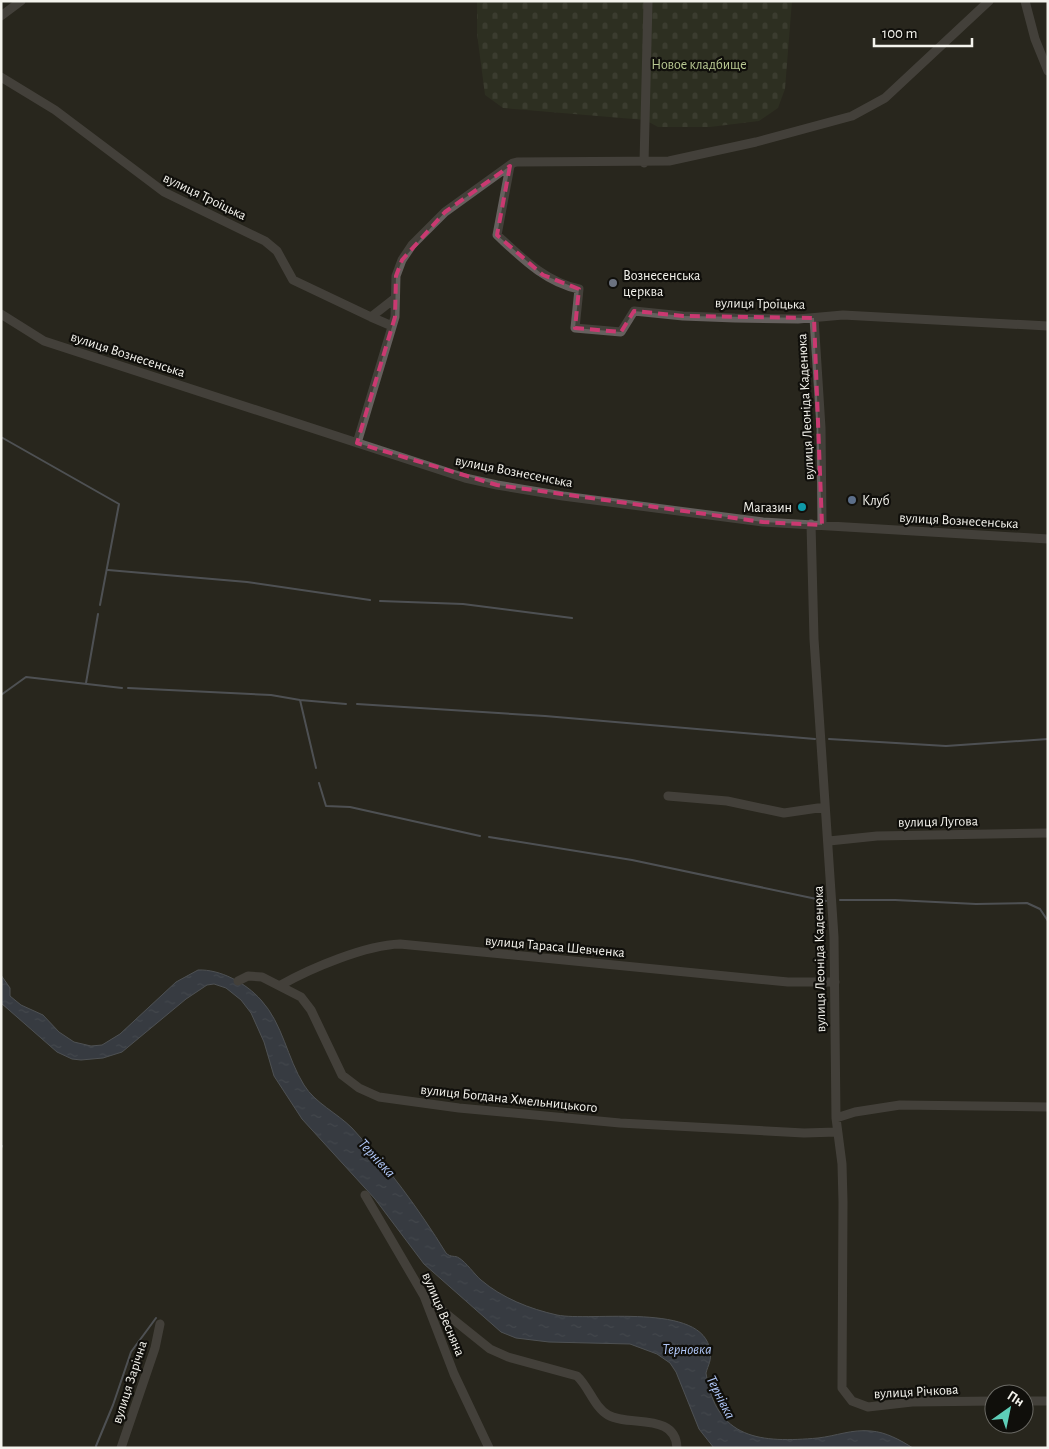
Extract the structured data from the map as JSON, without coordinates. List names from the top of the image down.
{
  "streets": {
    "street": [
      "вулиця Троїцька",
      "вулиця Вознесенська",
      "вулиця Леоніда Каденюка",
      "вулиця Лугова",
      "вулиця Тараса Шевченка",
      "вулиця Богдана Хмельницького",
      "вулиця Весняна",
      "вулиця Зарічна",
      "вулиця Річкова"
    ]
  },
  "crossings": [
    ["вулиця Троїцька", "вулиця Леоніда Каденюка"],
    ["вулиця Вознесенська", "вулиця Леоніда Каденюка"],
    ["вулиця Леоніда Каденюка", "вулиця Лугова"],
    ["вулиця Леоніда Каденюка", "вулиця Тараса Шевченка"],
    ["вулиця Леоніда Каденюка", "вулиця Богдана Хмельницького"],
    ["вулиця Леоніда Каденюка", "вулиця Річкова"],
    ["вулиця Тараса Шевченка", "вулиця Богдана Хмельницького"]
  ],
  "water": ["Тернівка", "Терновка"],
  "parks": ["Новое кладбище"],
  "places": ["Вознесенська церква", "Клуб", "Магазин"],
  "scale_bar": "100 m",
  "north": "top right"
}
